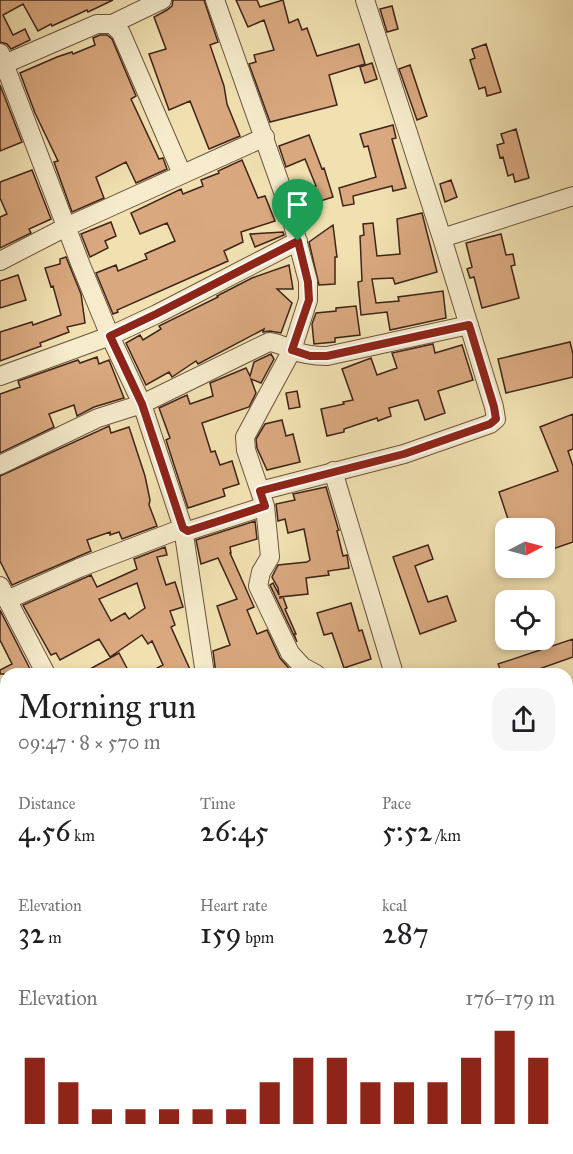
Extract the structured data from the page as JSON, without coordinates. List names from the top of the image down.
{
  "north": "right",
  "page": {
    "heading": ["Morning run", "09:47 · 8 × 570 m"],
    "stats": [
      ["Distance", "4.56 km"],
      ["Time", "26:45"],
      ["Pace", "5:52 /km"],
      ["Elevation", "32 m"],
      ["Heart rate", "159 bpm"],
      ["kcal", "287"]
    ],
    "chart": ["Elevation", "176–179 m"]
  }
}
